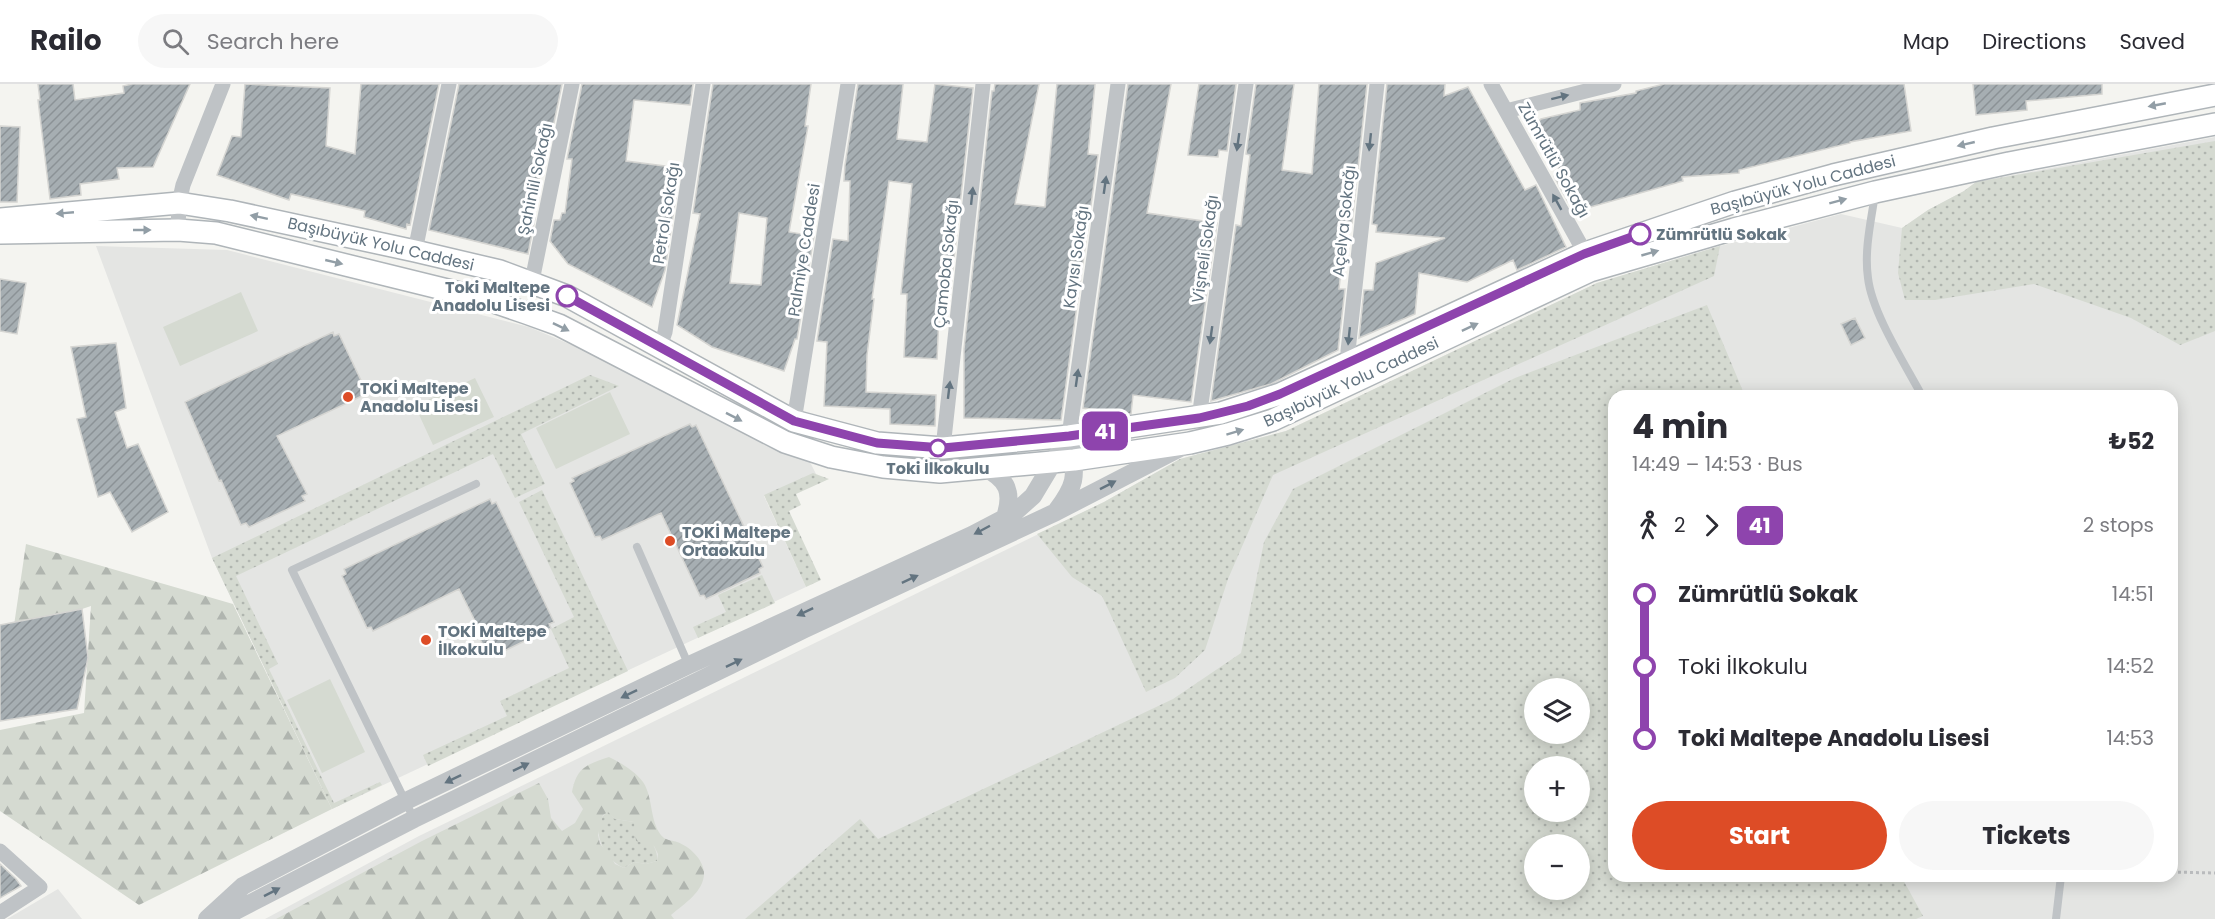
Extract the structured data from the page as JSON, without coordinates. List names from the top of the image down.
{
  "streets": {
    "main road": ["Başıbüyük Yolu Caddesi"],
    "street": [
      "Zümrütlü Sokağı",
      "Şahinlil Sokağı",
      "Petrol Sokağı",
      "Açelya Sokağı",
      "Vişneli Sokağı",
      "Palmiye Caddesi",
      "Kayısı Sokağı",
      "Çamoba Sokağı"
    ]
  },
  "crossings": [
    ["Zümrütlü Sokağı", "Başıbüyük Yolu Caddesi"],
    ["Şahinlil Sokağı", "Başıbüyük Yolu Caddesi"],
    ["Başıbüyük Yolu Caddesi", "Petrol Sokağı"],
    ["Başıbüyük Yolu Caddesi", "Açelya Sokağı"],
    ["Başıbüyük Yolu Caddesi", "Vişneli Sokağı"],
    ["Başıbüyük Yolu Caddesi", "Palmiye Caddesi"],
    ["Başıbüyük Yolu Caddesi", "Kayısı Sokağı"],
    ["Başıbüyük Yolu Caddesi", "Çamoba Sokağı"]
  ],
  "one_way": [
    "Zümrütlü Sokağı",
    "Açelya Sokağı",
    "Vişneli Sokağı",
    "Kayısı Sokağı",
    "Çamoba Sokağı"
  ],
  "places": [
    "Zümrütlü Sokak",
    "Toki Maltepe Anadolu Lisesi",
    "TOKİ Maltepe Anadolu Lisesi",
    "Toki İlkokulu",
    "TOKİ Maltepe Ortaokulu",
    "TOKİ Maltepe İlkokulu"
  ],
  "lines": ["bus line 41"],
  "page": {
    "header": "Railo",
    "search": "Search here",
    "nav": ["Map", "Directions", "Saved"],
    "on_map": "41",
    "heading": ["4 min", "14:49 – 14:53 · Bus", "₺52"],
    "legs": ["2", "41", "2 stops"],
    "list": [
      {
        "name": "Zümrütlü Sokak",
        "value": "14:51"
      },
      {
        "name": "Toki İlkokulu",
        "value": "14:52"
      },
      {
        "name": "Toki Maltepe Anadolu Lisesi",
        "value": "14:53"
      }
    ],
    "map_buttons": ["+", "−"],
    "buttons": ["Start", "Tickets"]
  }
}
